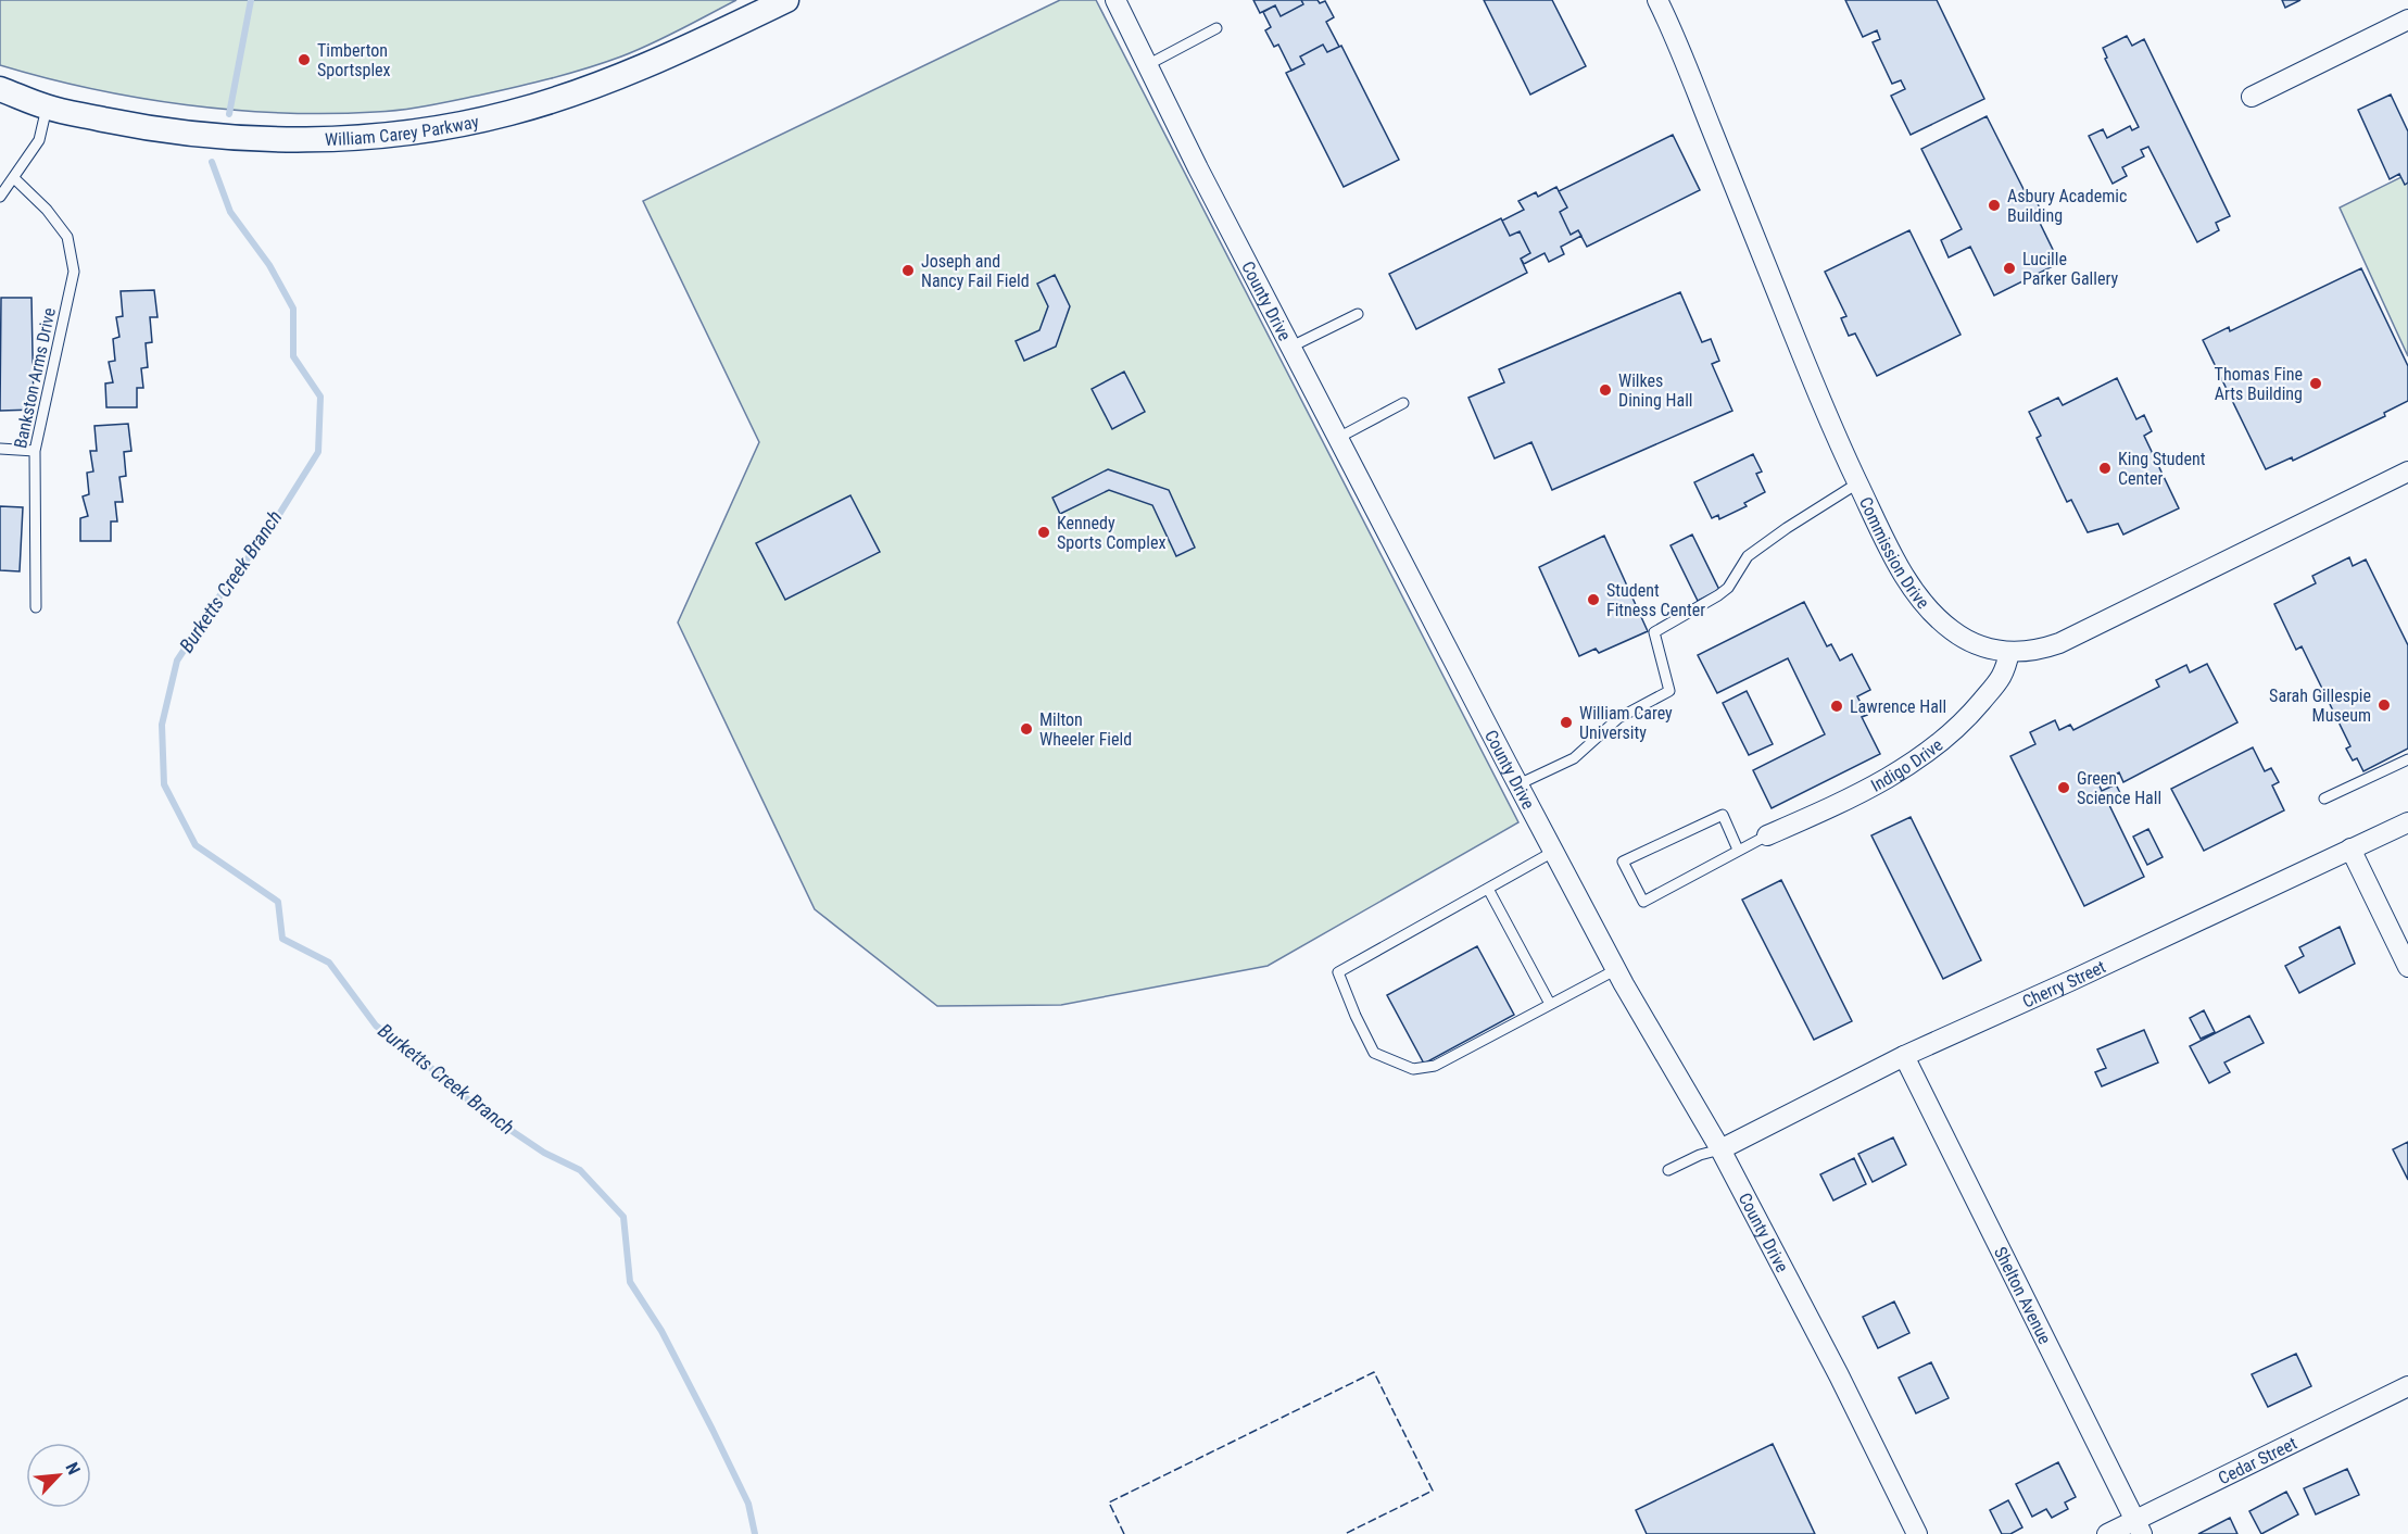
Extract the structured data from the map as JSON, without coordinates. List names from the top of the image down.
{
  "streets": {
    "street": [
      "William Carey Parkway",
      "County Drive",
      "Commission Drive",
      "Indigo Drive",
      "Cherry Street",
      "Shelton Avenue",
      "Cedar Street"
    ],
    "lane": ["Bankston Arms Drive"]
  },
  "crossings": [
    ["County Drive", "Cherry Street"],
    ["Commission Drive", "Indigo Drive"],
    ["Cherry Street", "Shelton Avenue"],
    ["Shelton Avenue", "Cedar Street"]
  ],
  "water": ["Burketts Creek Branch"],
  "places": [
    "Timberton Sportsplex",
    "Asbury Academic Building",
    "Lucille Parker Gallery",
    "Joseph and Nancy Fail Field",
    "Thomas Fine Arts Building",
    "Wilkes Dining Hall",
    "King Student Center",
    "Kennedy Sports Complex",
    "Student Fitness Center",
    "Sarah Gillespie Museum",
    "Lawrence Hall",
    "William Carey University",
    "Milton Wheeler Field",
    "Green Science Hall"
  ],
  "north": "top right"
}
